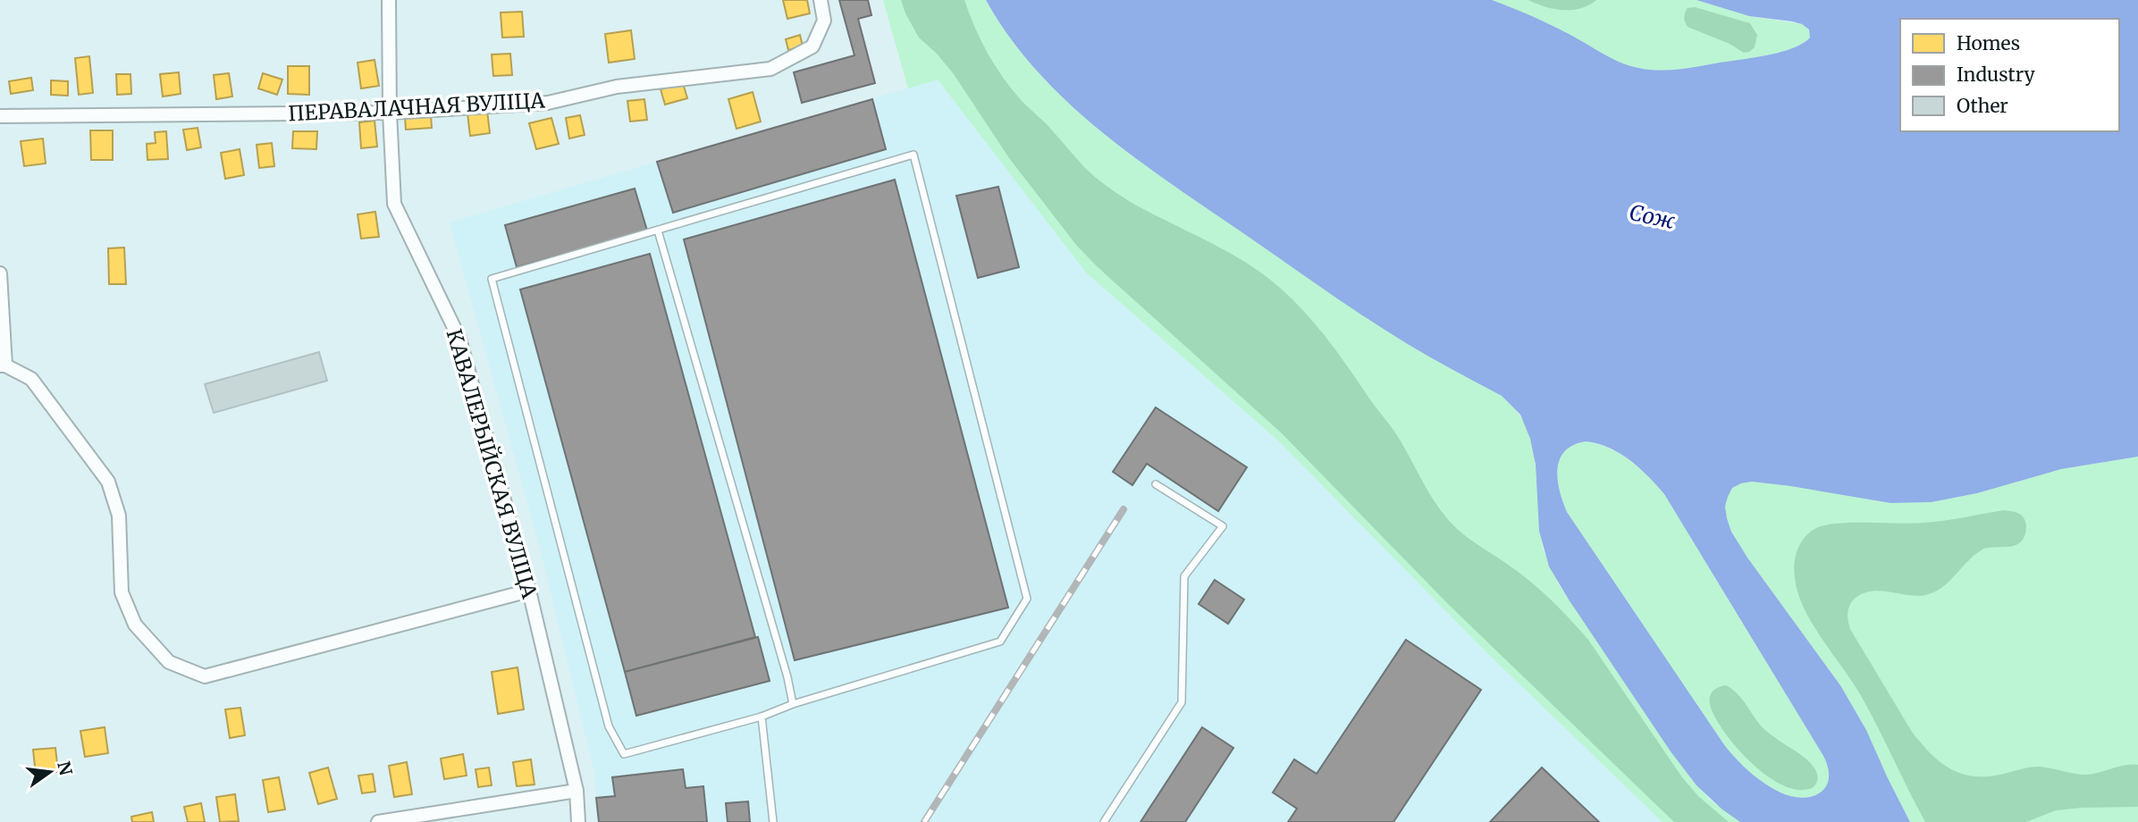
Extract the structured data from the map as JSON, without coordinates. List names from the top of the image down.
{
  "streets": {
    "street": ["ПЕРАВАЛАЧНАЯ ВУЛІЦА", "КАВАЛЕРЫЙСКАЯ ВУЛІЦА"]
  },
  "crossings": [
    ["ПЕРАВАЛАЧНАЯ ВУЛІЦА", "КАВАЛЕРЫЙСКАЯ ВУЛІЦА"]
  ],
  "water": ["Сож"],
  "legend": ["Homes", "Industry", "Other"],
  "north": "right"
}
